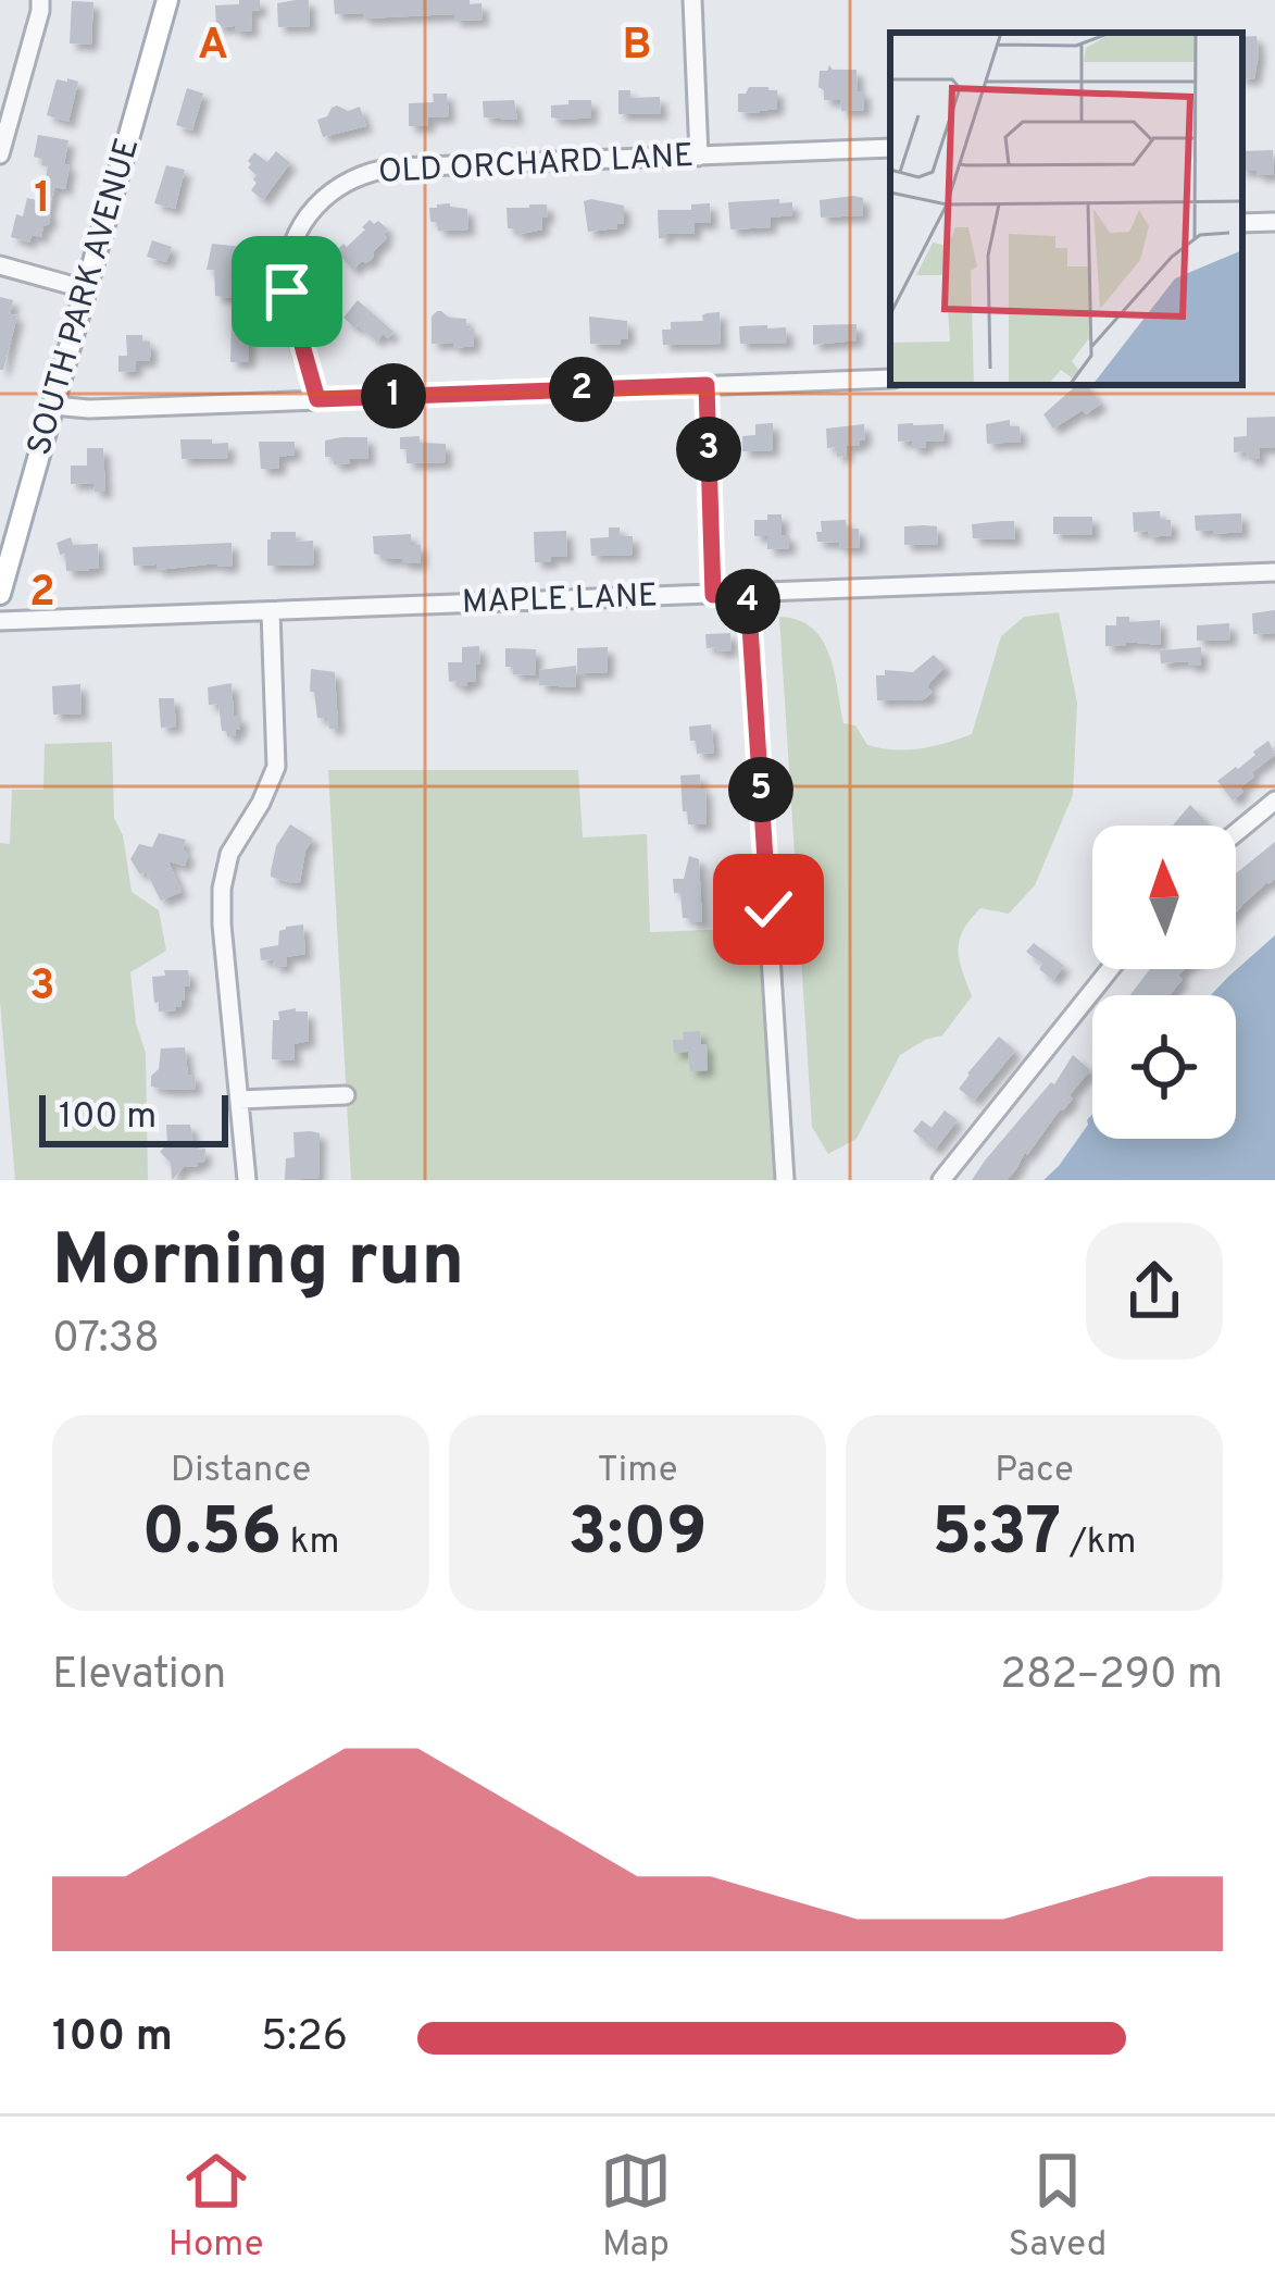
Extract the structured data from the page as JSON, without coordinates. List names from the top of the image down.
{
  "streets": {
    "main road": ["SOUTH PARK AVENUE"],
    "street": ["OLD ORCHARD LANE", "MAPLE LANE"]
  },
  "scale_bar": "100 m",
  "north": "top",
  "page": {
    "pins": [
      "2",
      "1",
      "3",
      "4",
      "5"
    ],
    "scale": "100 m",
    "heading": ["Morning run", "07:38"],
    "stats": [
      ["Distance", "0.56 km"],
      ["Time", "3:09"],
      ["Pace", "5:37 /km"]
    ],
    "chart": ["Elevation", "282–290 m"],
    "list": [
      {
        "name": "100 m",
        "note": "5:26"
      }
    ],
    "tabs": ["Home", "Map", "Saved"]
  },
  "grid": {
    "columns": ["A", "B"],
    "rows": ["1", "2", "3"]
  }
}
